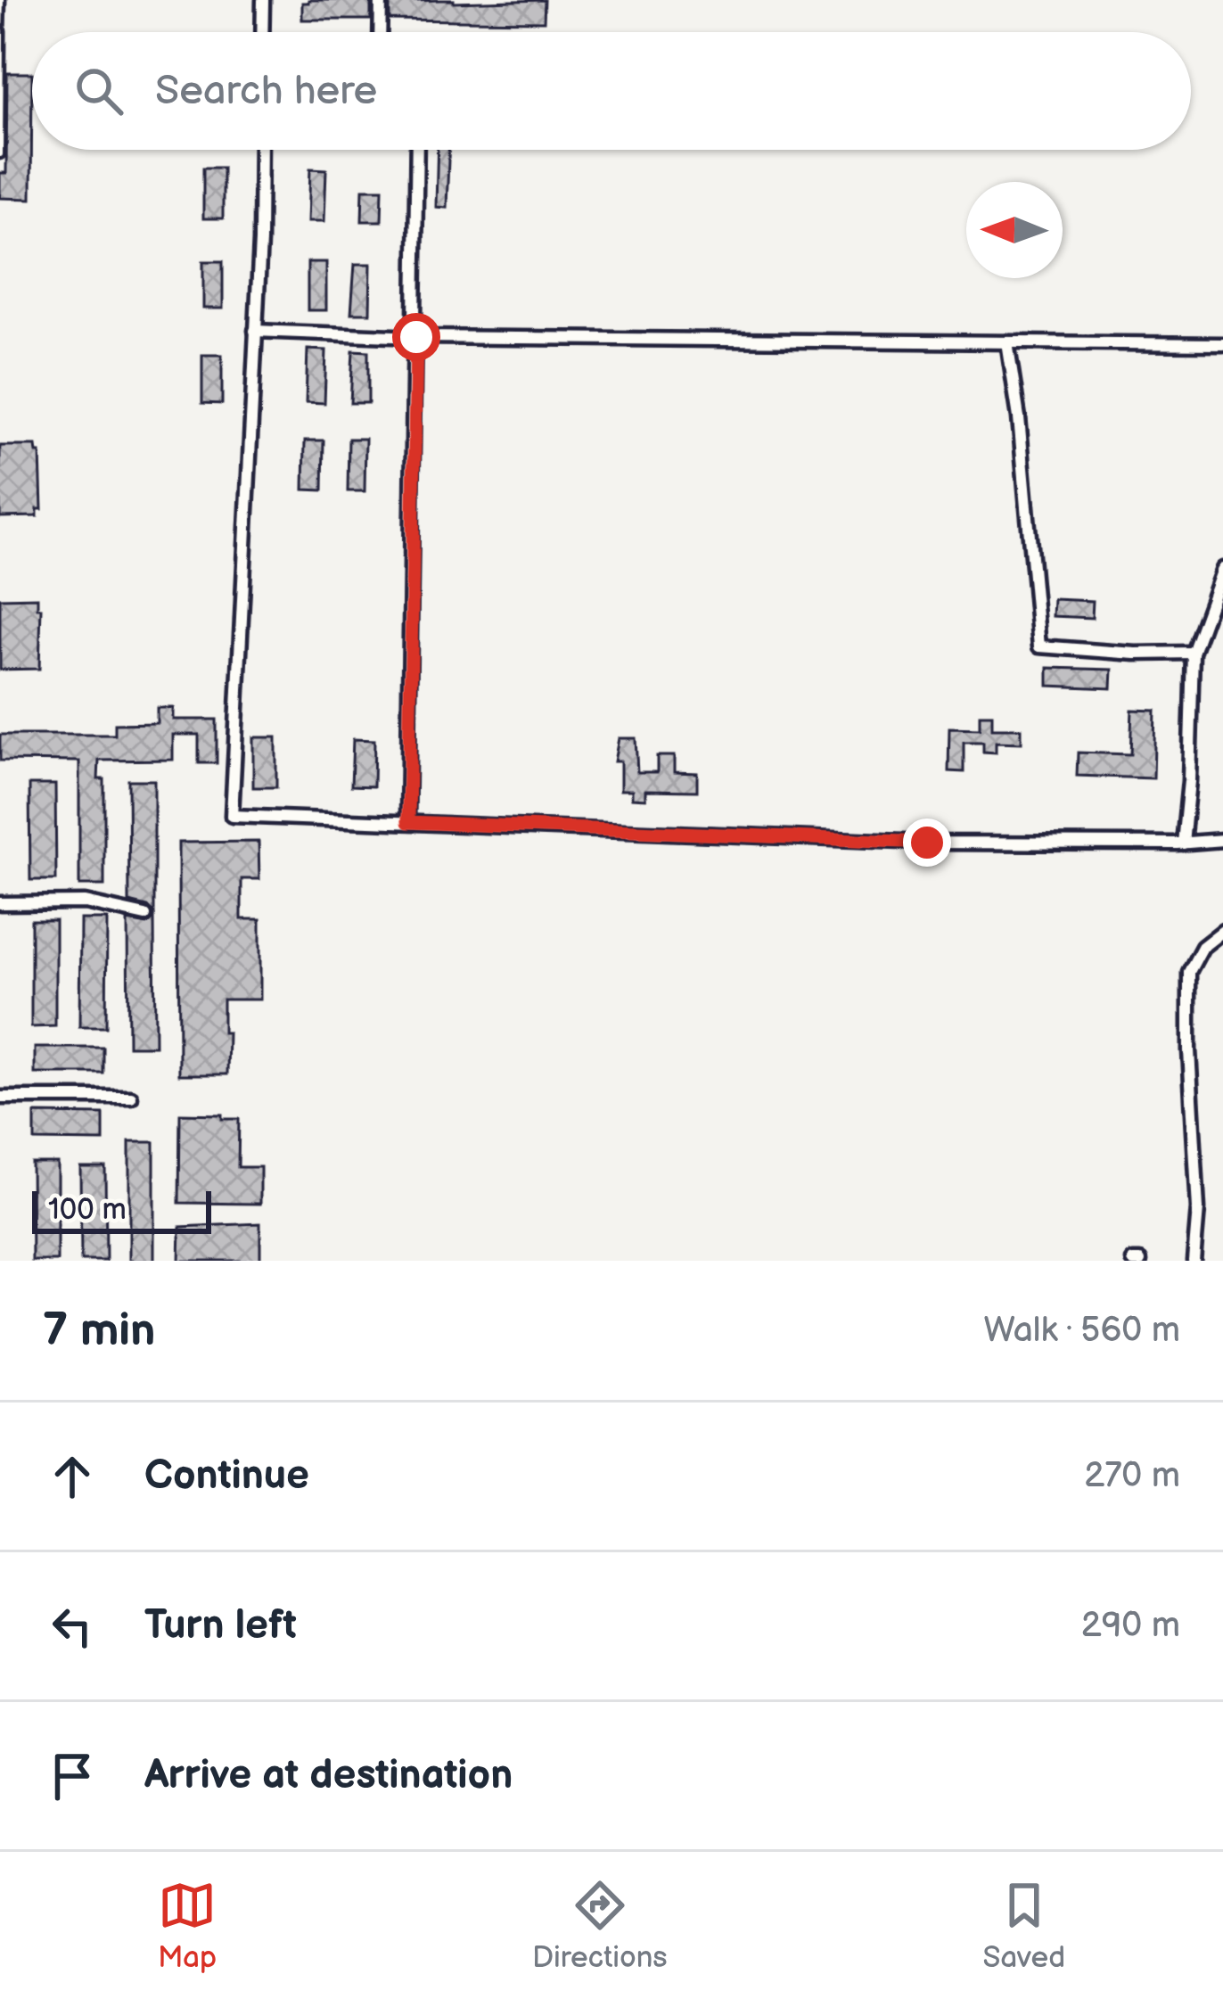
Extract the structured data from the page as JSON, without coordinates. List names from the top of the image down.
{
  "scale_bar": "100 m",
  "north": "left",
  "page": {
    "search": "Search here",
    "scale": "100 m",
    "heading": ["7 min", "Walk · 560 m"],
    "list": [
      ["Continue", "270 m"],
      ["Turn left", "290 m"],
      "Arrive at destination"
    ],
    "nav": ["Map", "Directions", "Saved"]
  }
}
